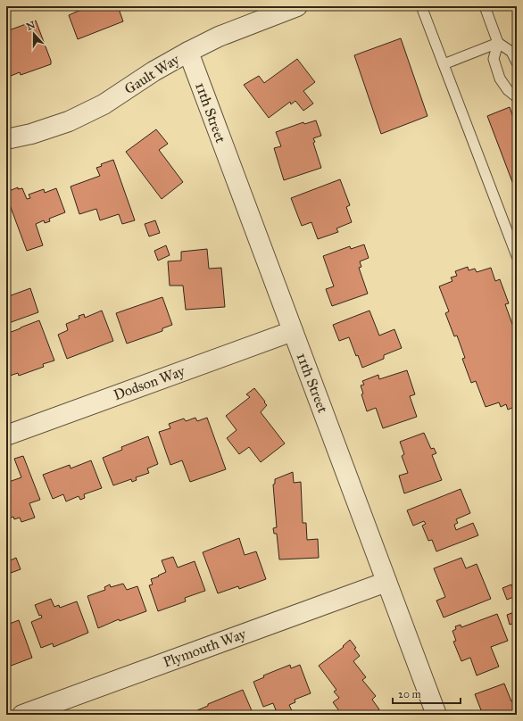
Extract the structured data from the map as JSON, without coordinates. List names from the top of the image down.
{
  "streets": {
    "street": [
      "Gault Way",
      "11th Street",
      "Dodson Way",
      "Plymouth Way"
    ]
  },
  "crossings": [
    ["Gault Way", "11th Street"],
    ["11th Street", "Dodson Way"],
    ["11th Street", "Plymouth Way"]
  ],
  "scale_bar": "20 m",
  "north": "top"
}
